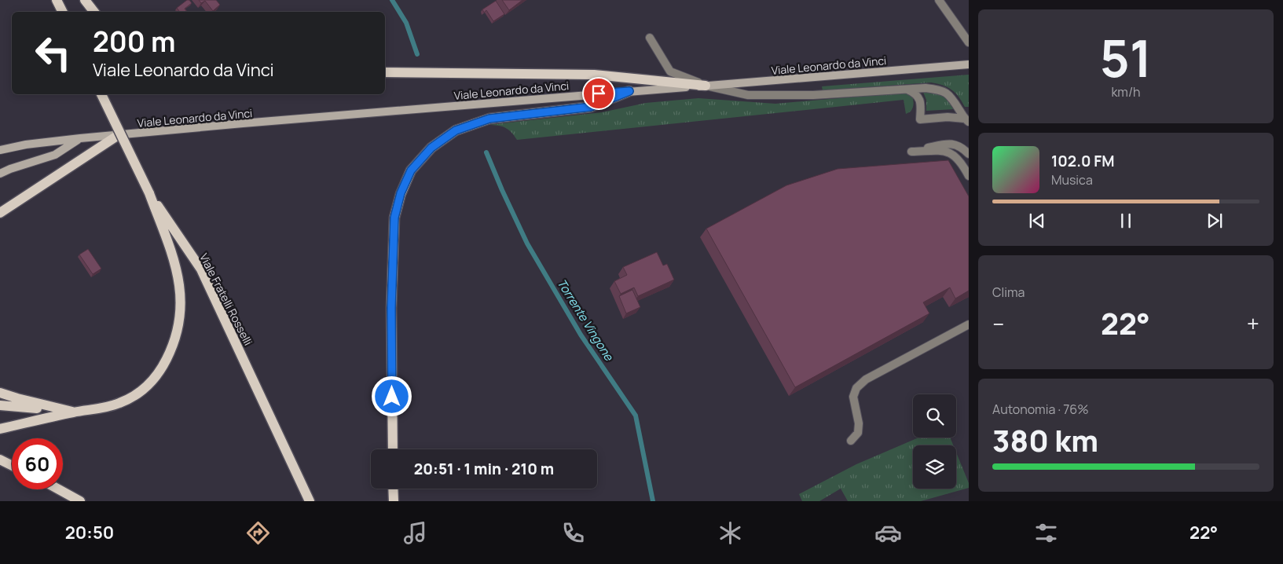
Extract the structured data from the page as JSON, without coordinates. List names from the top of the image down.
{
  "streets": {
    "main road": ["Viale Leonardo da Vinci", "Viale Fratelli Rosselli"]
  },
  "water": ["Torrente Vingone"],
  "page": {
    "tile": [
      ["51", "km/h"],
      "Clima",
      ["Autonomia · 76%", "380 km"]
    ],
    "turn": ["200 m", "Viale Leonardo da Vinci"],
    "song": ["102.0 FM", "Musica"],
    "heat": ["−", "22°", "+"],
    "limit": "60",
    "trip": "20:51 · 1 min · 210 m",
    "tabs": ["20:50", "22°"]
  }
}
